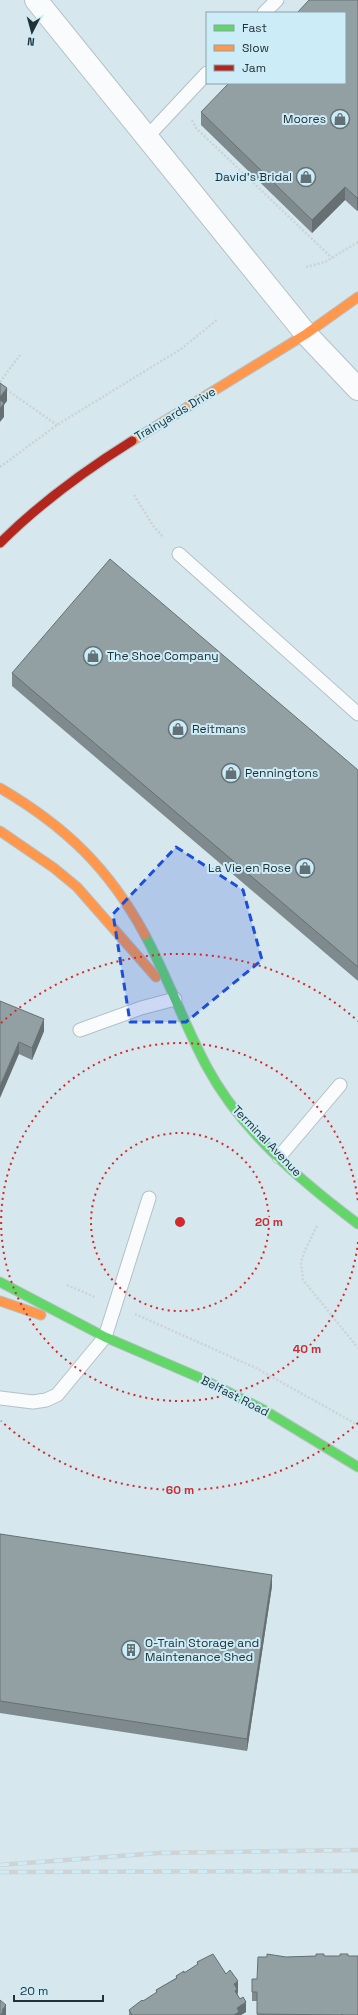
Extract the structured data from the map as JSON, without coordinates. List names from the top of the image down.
{
  "streets": {
    "street": ["Trainyards Drive", "Terminal Avenue", "Belfast Road"]
  },
  "places": {
    "shop": [
      "Moores",
      "David's Bridal",
      "The Shoe Company",
      "Reitmans",
      "Penningtons",
      "La Vie en Rose"
    ],
    "building": ["O-Train Storage and Maintenance Shed"]
  },
  "legend": ["Fast", "Slow", "Jam"],
  "scale_bar": "20 m",
  "north": "bottom",
  "rings": ["20 m", "40 m", "60 m"]
}
